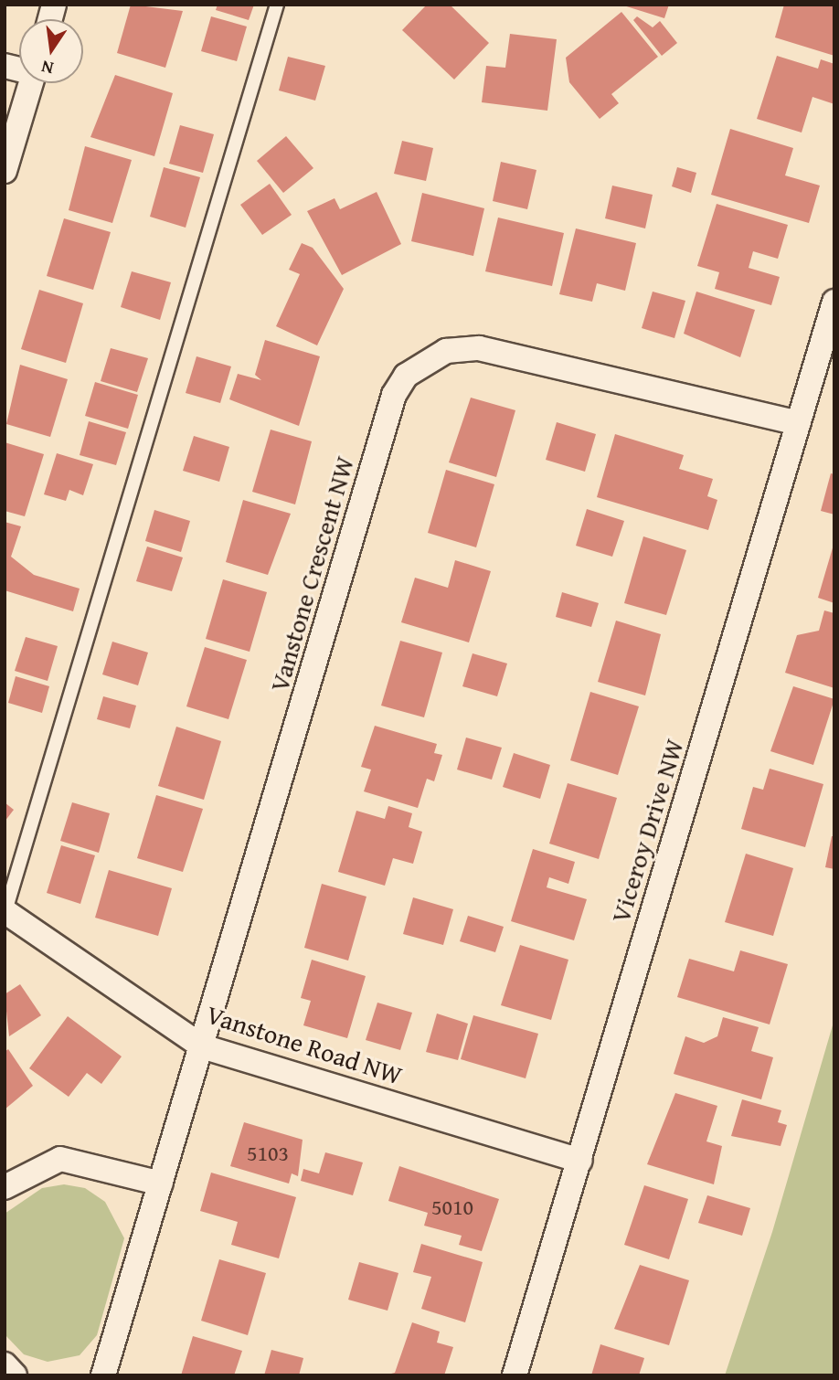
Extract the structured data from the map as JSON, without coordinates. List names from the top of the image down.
{
  "streets": {
    "street": ["Vanstone Crescent NW", "Viceroy Drive NW", "Vanstone Road NW"]
  },
  "crossings": [
    ["Vanstone Crescent NW", "Viceroy Drive NW"],
    ["Vanstone Crescent NW", "Vanstone Road NW"],
    ["Viceroy Drive NW", "Vanstone Road NW"]
  ],
  "house_numbers": ["5103", "5010"],
  "north": "bottom"
}
